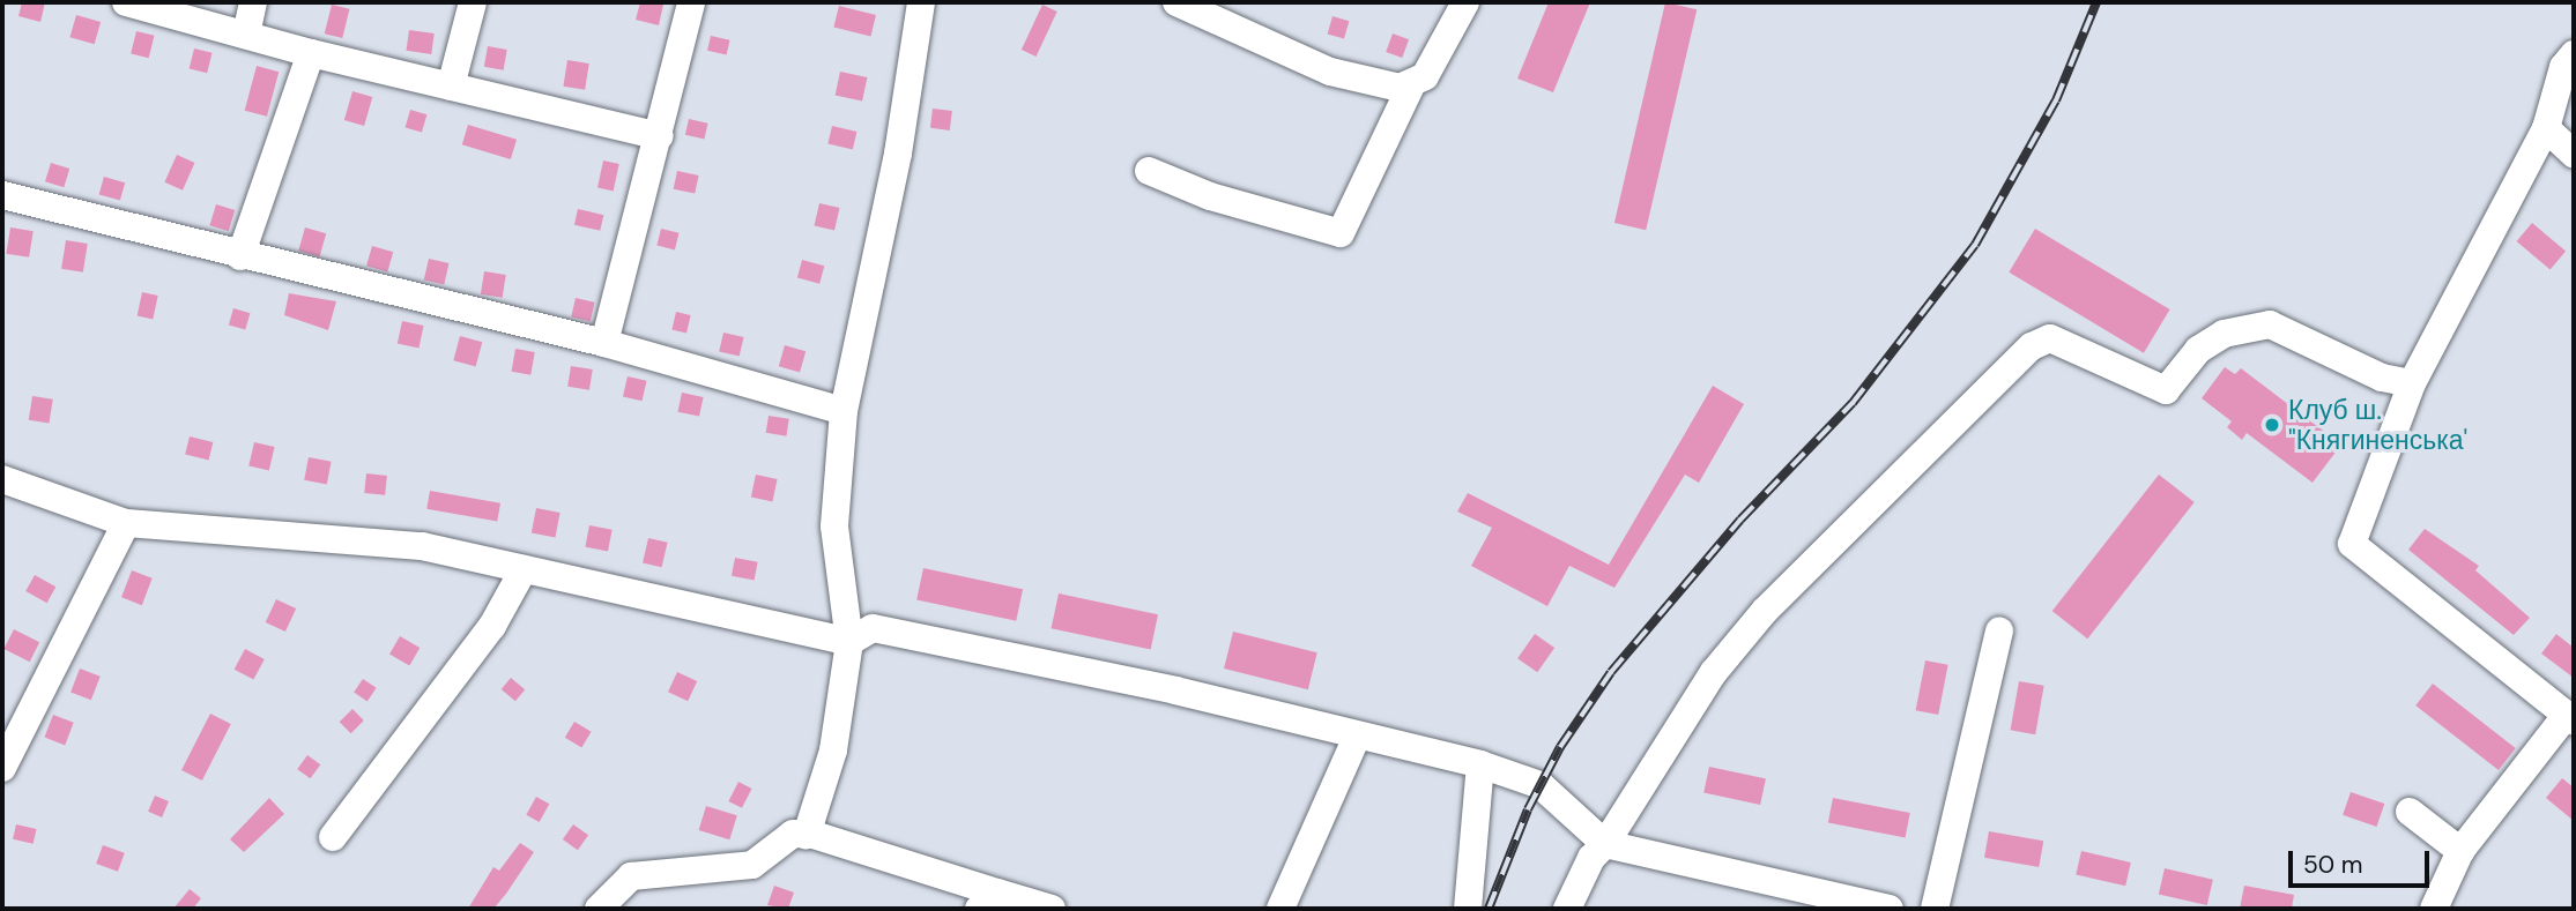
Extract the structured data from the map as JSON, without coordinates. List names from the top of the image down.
{
  "places": ["Клуб ш. \"Княгиненська'"],
  "scale_bar": "50 m"
}
